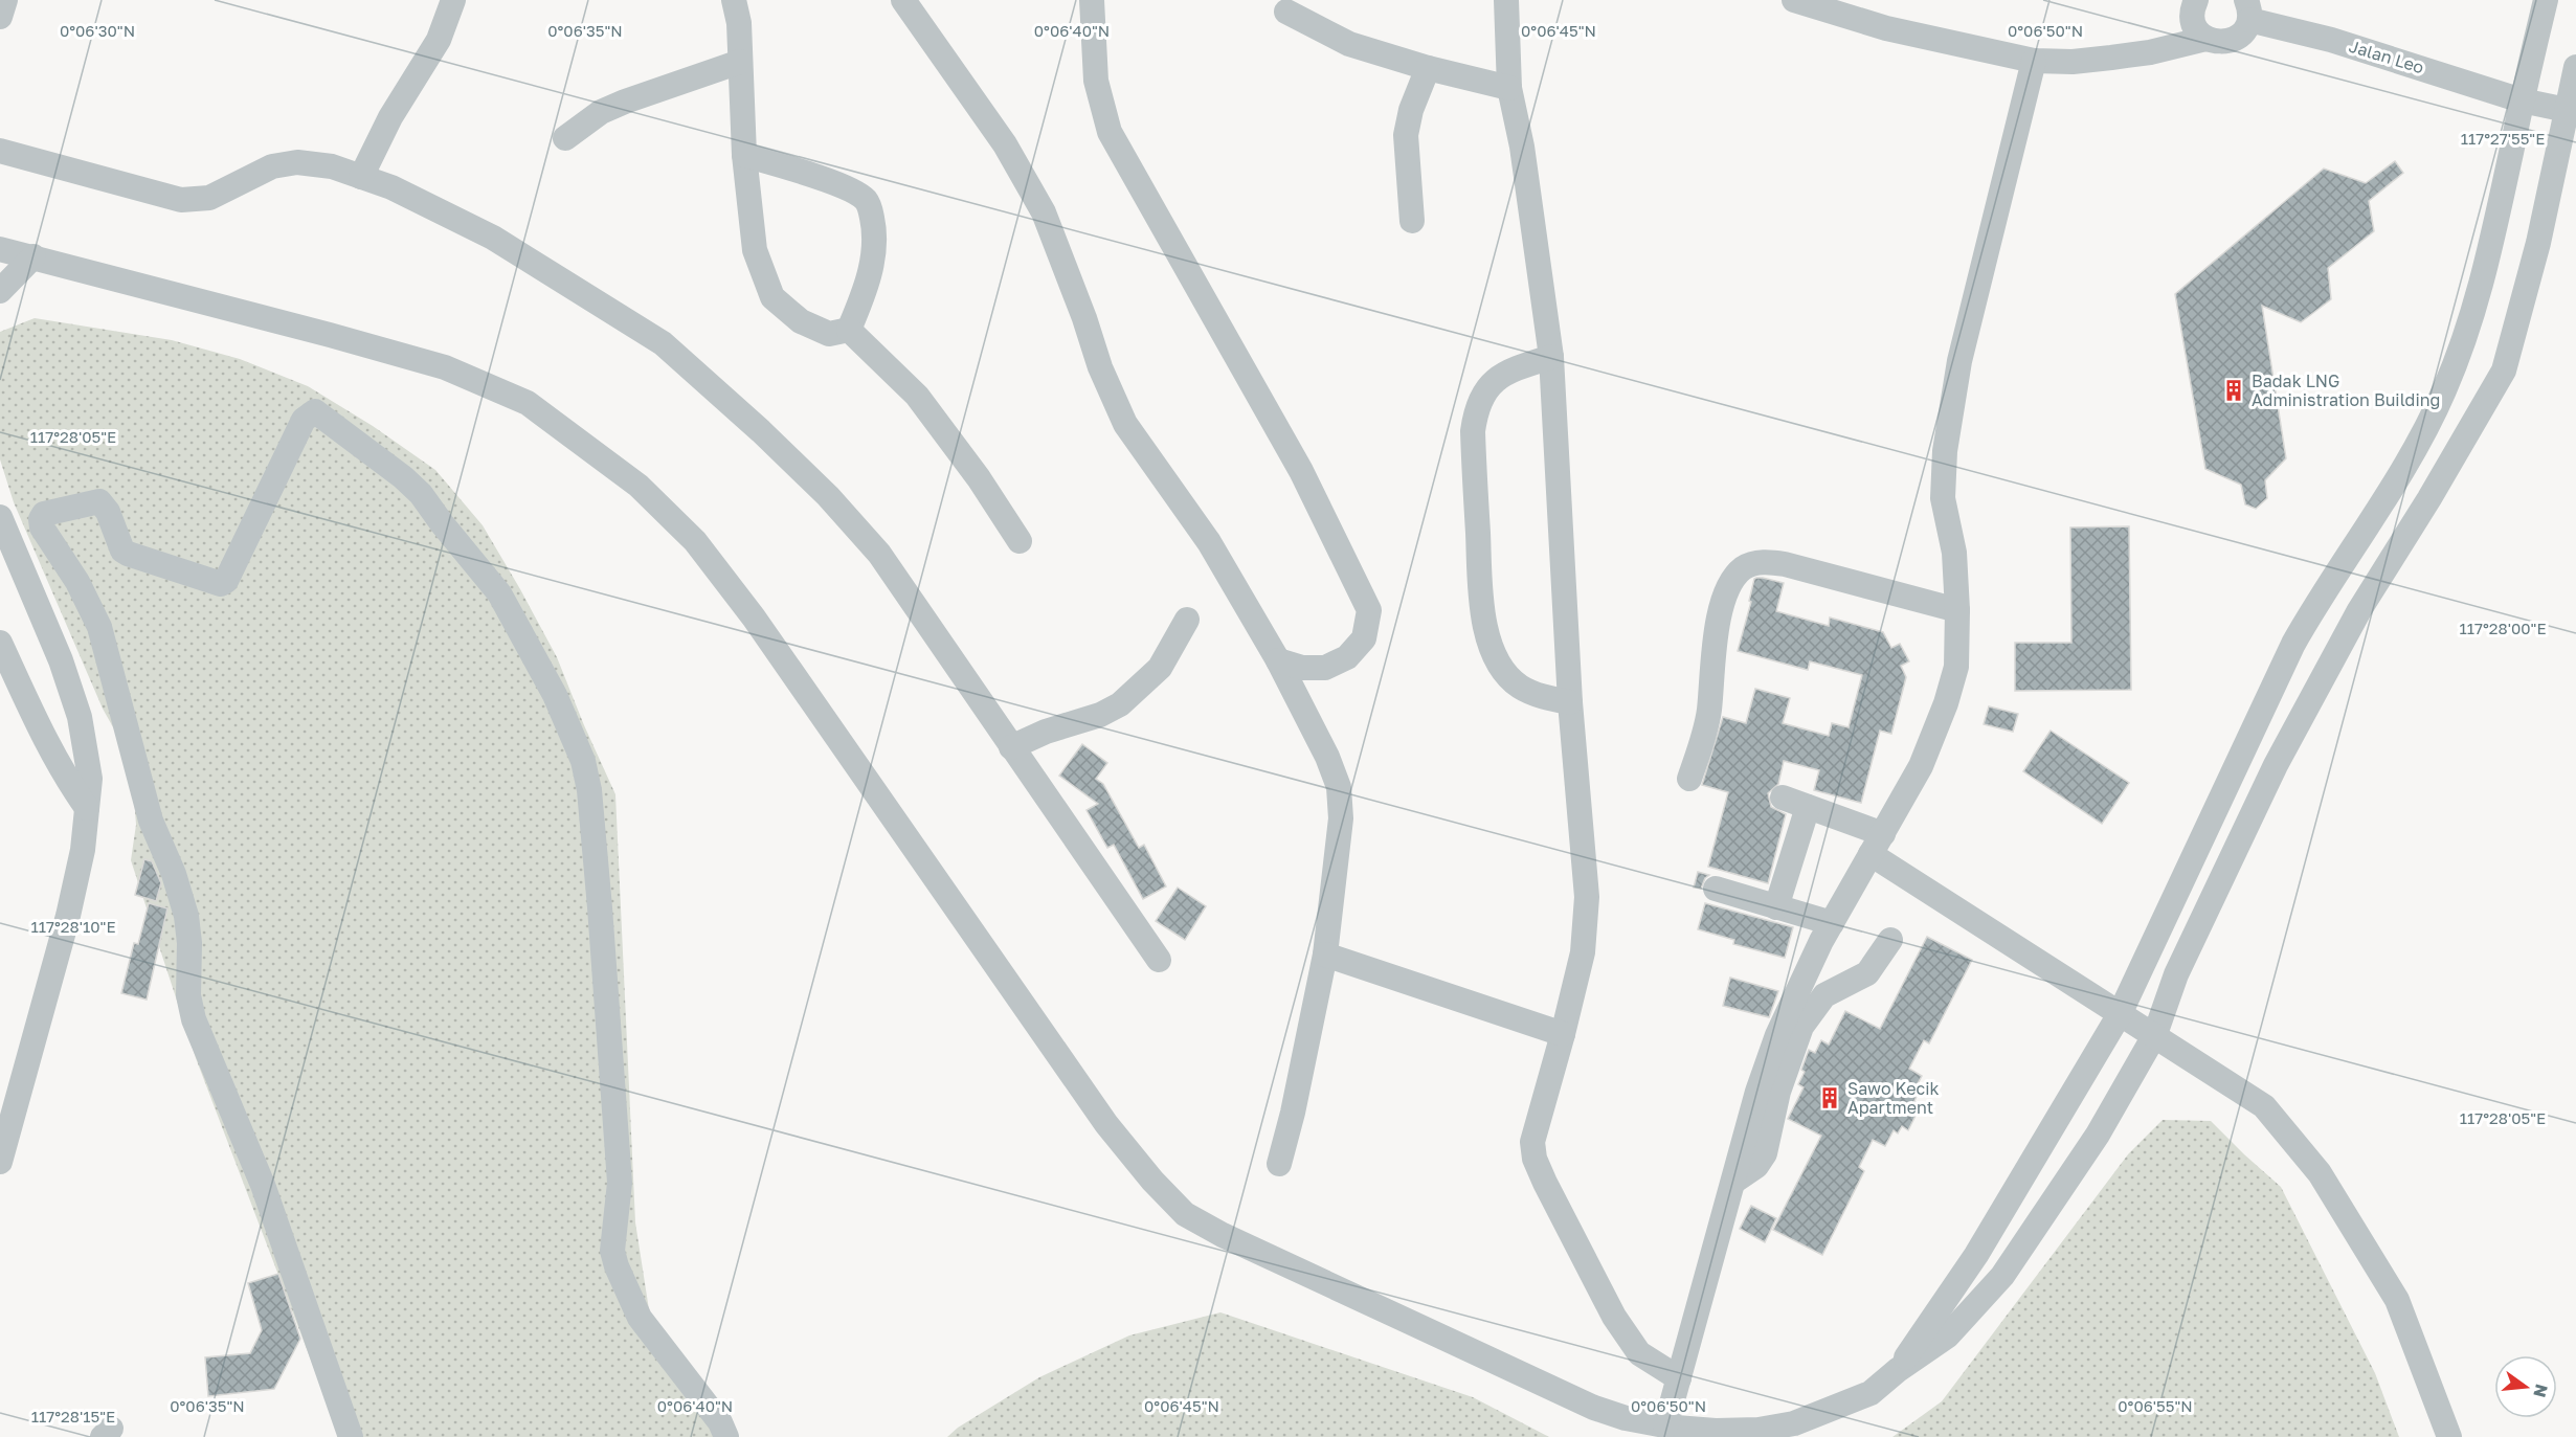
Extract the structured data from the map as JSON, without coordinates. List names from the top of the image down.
{
  "streets": {
    "street": ["Jalan Leo"]
  },
  "places": {
    "building": ["Badak LNG Administration Building", "Sawo Kecik Apartment"]
  },
  "north": "right",
  "coordinates": [
    "0°06'30\"N",
    "0°06'35\"N",
    "0°06'40\"N",
    "0°06'45\"N",
    "0°06'50\"N",
    "117°27'55\"E",
    "117°28'05\"E",
    "117°28'00\"E",
    "117°28'10\"E",
    "0°06'55\"N",
    "117°28'15\"E"
  ]
}
